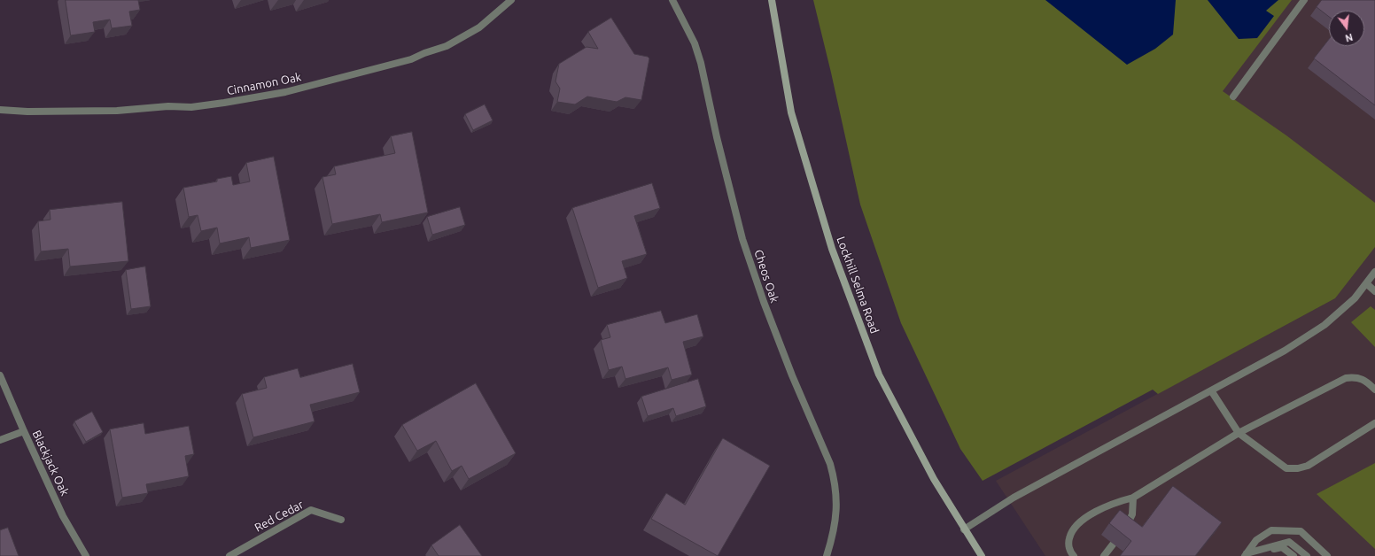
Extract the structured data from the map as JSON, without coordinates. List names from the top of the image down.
{
  "streets": {
    "main road": ["Lockhill Selma Road"],
    "street": [
      "Cinnamon Oak",
      "Cheos Oak",
      "Blackjack Oak",
      "Red Cedar"
    ]
  },
  "north": "bottom"
}
